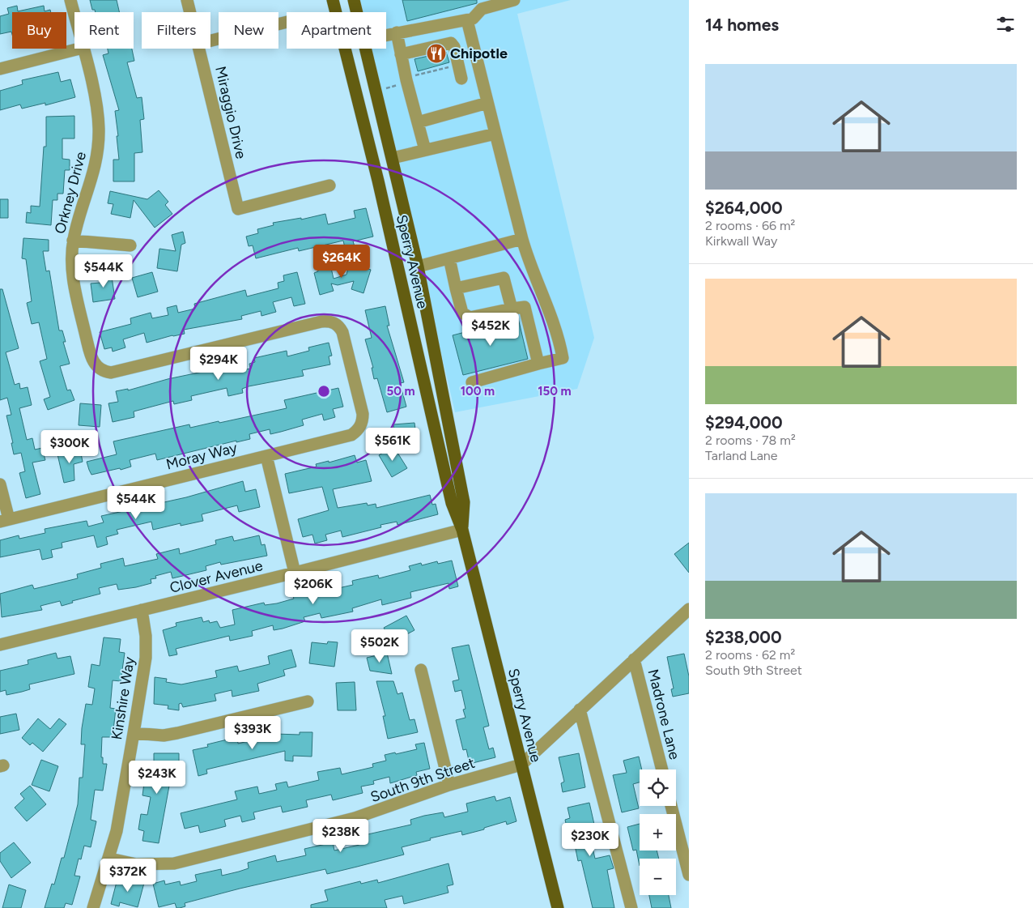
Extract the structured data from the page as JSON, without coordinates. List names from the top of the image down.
{
  "streets": {
    "main road": ["Sperry Avenue"],
    "street": [
      "Miraggio Drive",
      "Orkney Drive",
      "Moray Way",
      "Clover Avenue",
      "Kinshire Way",
      "Madrone Lane",
      "South 9th Street"
    ]
  },
  "crossings": [
    ["Orkney Drive", "Moray Way"],
    ["Sperry Avenue", "Clover Avenue"],
    ["Sperry Avenue", "South 9th Street"],
    ["Clover Avenue", "Kinshire Way"],
    ["Kinshire Way", "South 9th Street"],
    ["Madrone Lane", "South 9th Street"]
  ],
  "places": {
    "restaurant": ["Chipotle"]
  },
  "page": {
    "heading": "14 homes",
    "chip": [
      "Buy",
      "Rent",
      "Filters",
      "New",
      "Apartment"
    ],
    "list": [
      {
        "name": "$264,000",
        "note": "2 rooms · 66 m² · Kirkwall Way"
      },
      {
        "name": "$294,000",
        "note": "2 rooms · 78 m² · Tarland Lane"
      },
      {
        "name": "$238,000",
        "note": "2 rooms · 62 m² · South 9th Street"
      }
    ],
    "price": [
      "$264K",
      "$544K",
      "$452K",
      "$294K",
      "$561K",
      "$300K",
      "$544K",
      "$206K",
      "$502K",
      "$393K",
      "$243K",
      "$238K",
      "$230K",
      "$372K"
    ],
    "map_buttons": ["+", "−"]
  },
  "rings": ["50 m", "100 m", "150 m"]
}
